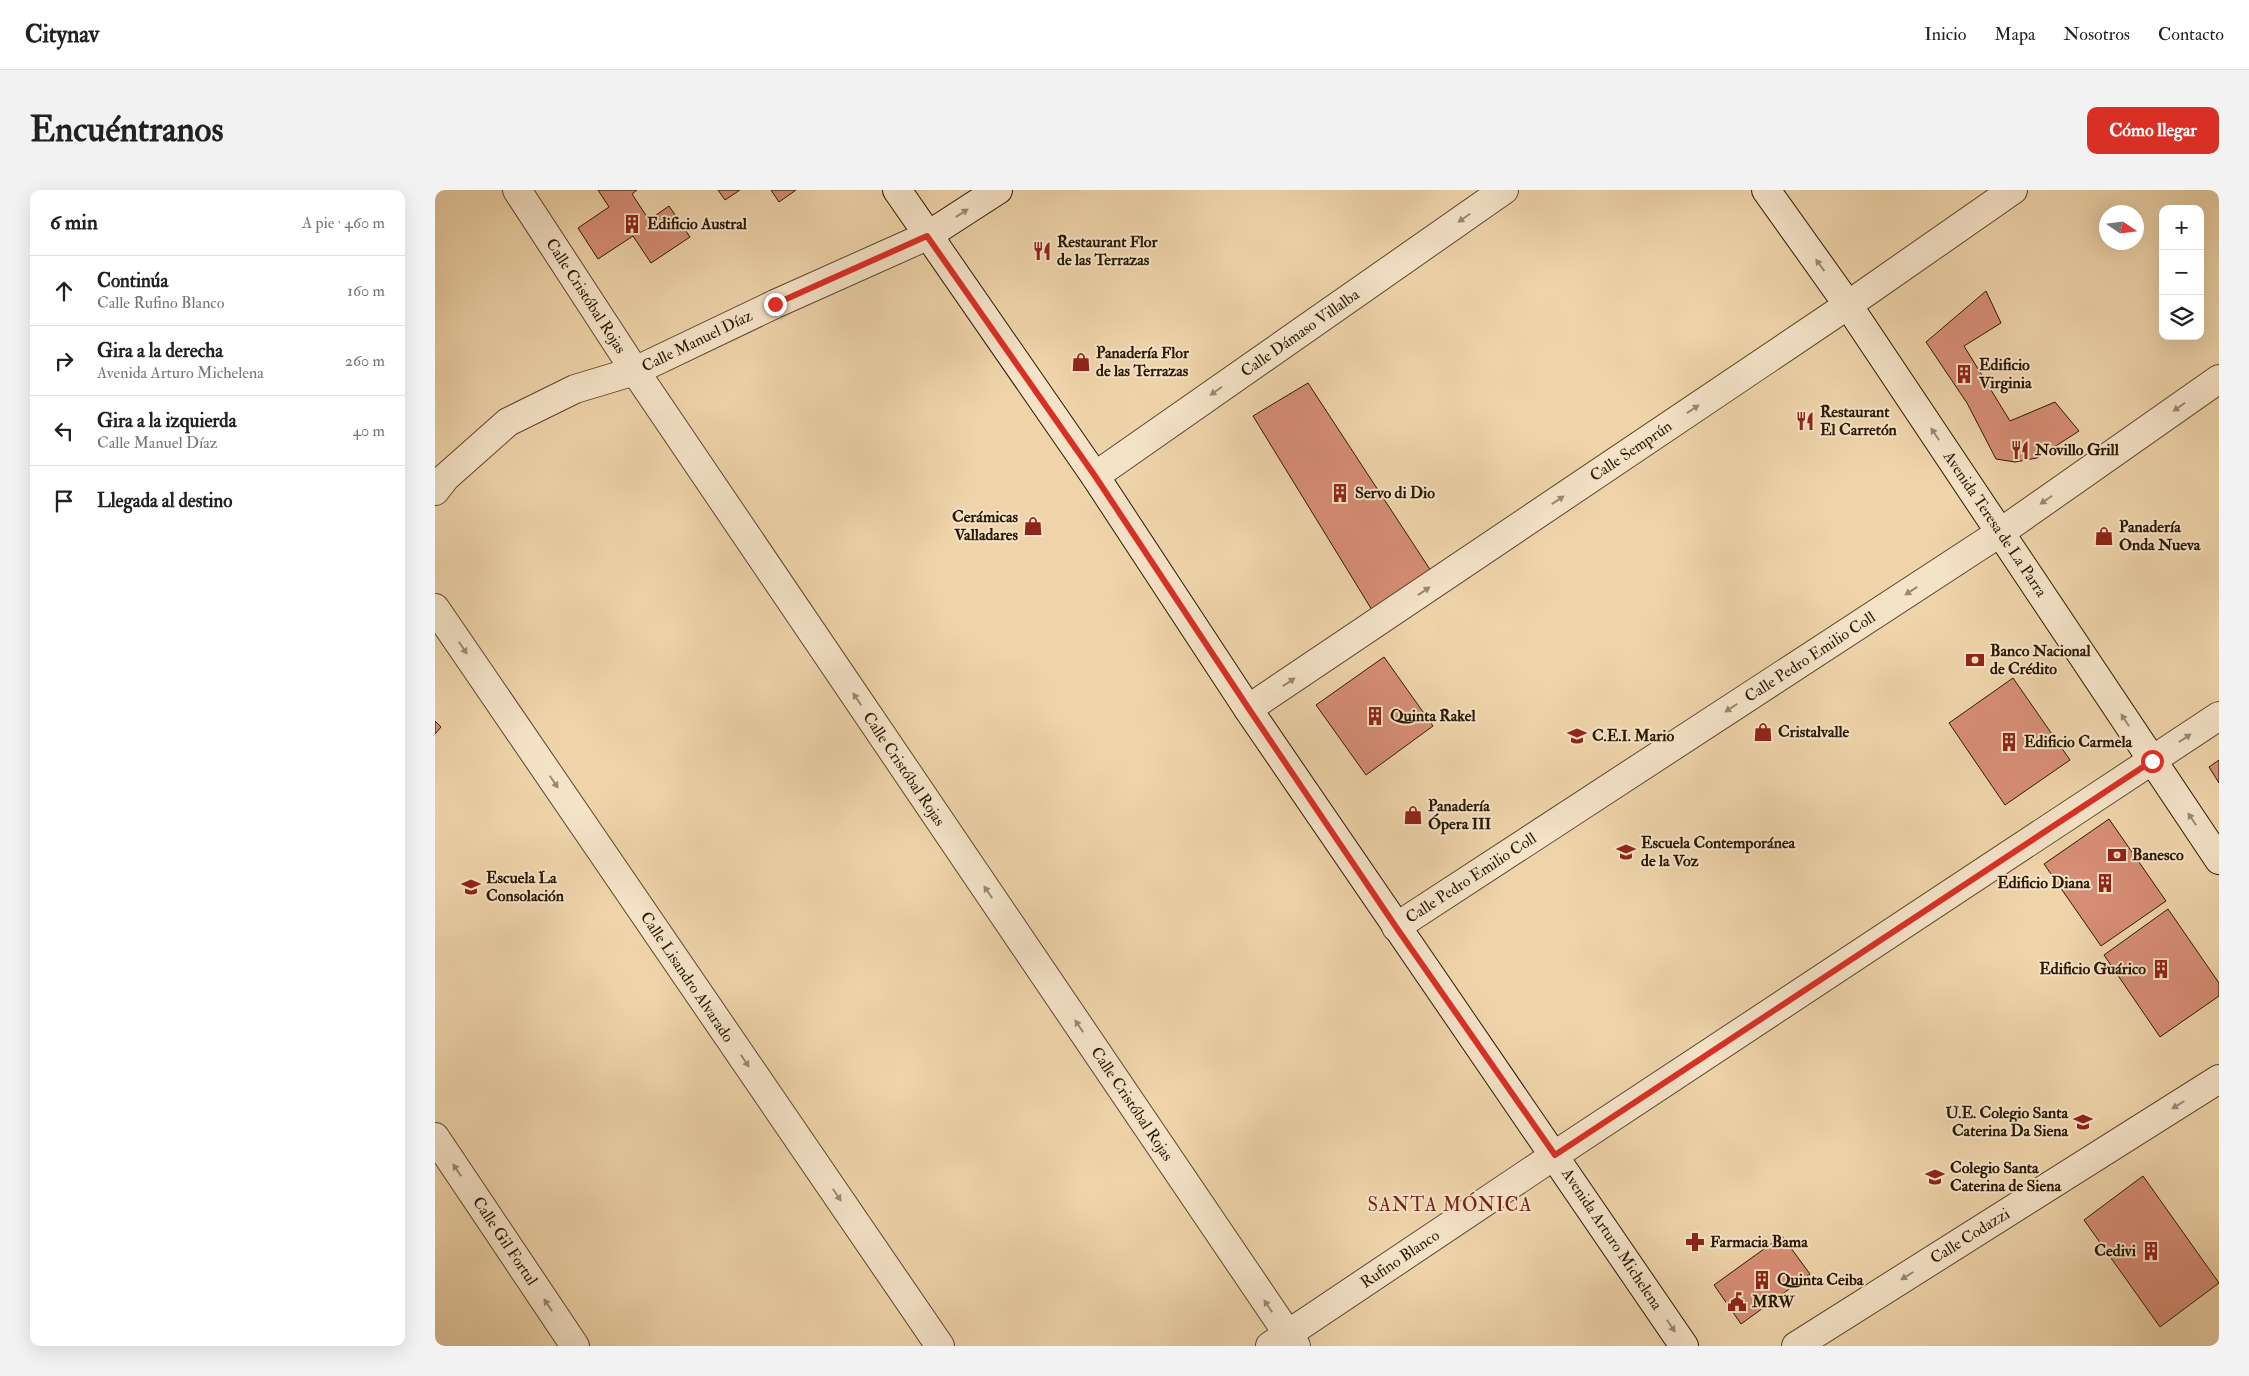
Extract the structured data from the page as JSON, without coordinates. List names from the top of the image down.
{
  "streets": {
    "street": [
      "Calle Cristóbal Rojas",
      "Calle Dámaso Villalba",
      "Calle Manuel Díaz",
      "Calle Semprún",
      "Avenida Teresa de La Parra",
      "Calle Pedro Emilio Coll",
      "Calle Lisandro Alvarado",
      "Calle Codazzi",
      "Avenida Arturo Michelena",
      "Calle Gil Fortul",
      "Rufino Blanco"
    ]
  },
  "crossings": [
    ["Calle Cristóbal Rojas", "Calle Manuel Díaz"],
    ["Calle Cristóbal Rojas", "Rufino Blanco"],
    ["Calle Dámaso Villalba", "Avenida Arturo Michelena"],
    ["Calle Manuel Díaz", "Avenida Arturo Michelena"],
    ["Calle Semprún", "Avenida Teresa de La Parra"],
    ["Calle Semprún", "Avenida Arturo Michelena"],
    ["Avenida Teresa de La Parra", "Calle Pedro Emilio Coll"],
    ["Avenida Teresa de La Parra", "Rufino Blanco"],
    ["Calle Pedro Emilio Coll", "Avenida Arturo Michelena"],
    ["Avenida Arturo Michelena", "Rufino Blanco"]
  ],
  "one_way": [
    "Calle Cristóbal Rojas",
    "Calle Dámaso Villalba",
    "Calle Semprún",
    "Avenida Teresa de La Parra",
    "Calle Pedro Emilio Coll",
    "Calle Lisandro Alvarado",
    "Calle Codazzi",
    "Calle Gil Fortul"
  ],
  "districts": ["SANTA MÓNICA"],
  "places": {
    "building": [
      "Edificio Austral",
      "Edificio Virginia",
      "Servo di Dio",
      "Quinta Rakel",
      "Edificio Carmela",
      "Edificio Diana",
      "Edificio Guárico",
      "Cedivi",
      "Quinta Ceiba"
    ],
    "restaurant": ["Restaurant Flor de las Terrazas", "Restaurant El Carretón", "Novillo Grill"],
    "shop": [
      "Panadería Flor de las Terrazas",
      "Cerámicas Valladares",
      "Panadería Onda Nueva",
      "Cristalvalle",
      "Panadería Ópera III"
    ],
    "bank": ["Banco Nacional de Crédito", "Banesco"],
    "school or university": [
      "C.E.I. Mario",
      "Escuela Contemporánea de la Voz",
      "Escuela La Consolación",
      "U.E. Colegio Santa Caterina Da Siena",
      "Colegio Santa Caterina de Siena"
    ],
    "pharmacy": ["Farmacia Bama"],
    "public building": ["MRW"]
  },
  "north": "right",
  "page": {
    "header": "Citynav",
    "nav": [
      "Inicio",
      "Mapa",
      "Nosotros",
      "Contacto"
    ],
    "buttons": "Cómo llegar",
    "title": "Encuéntranos",
    "heading": ["6 min", "A pie · 460 m"],
    "map_buttons": ["+", "−"],
    "list": [
      ["Continúa", "Calle Rufino Blanco", "160 m"],
      ["Gira a la derecha", "Avenida Arturo Michelena", "260 m"],
      ["Gira a la izquierda", "Calle Manuel Díaz", "40 m"],
      "Llegada al destino"
    ]
  }
}
